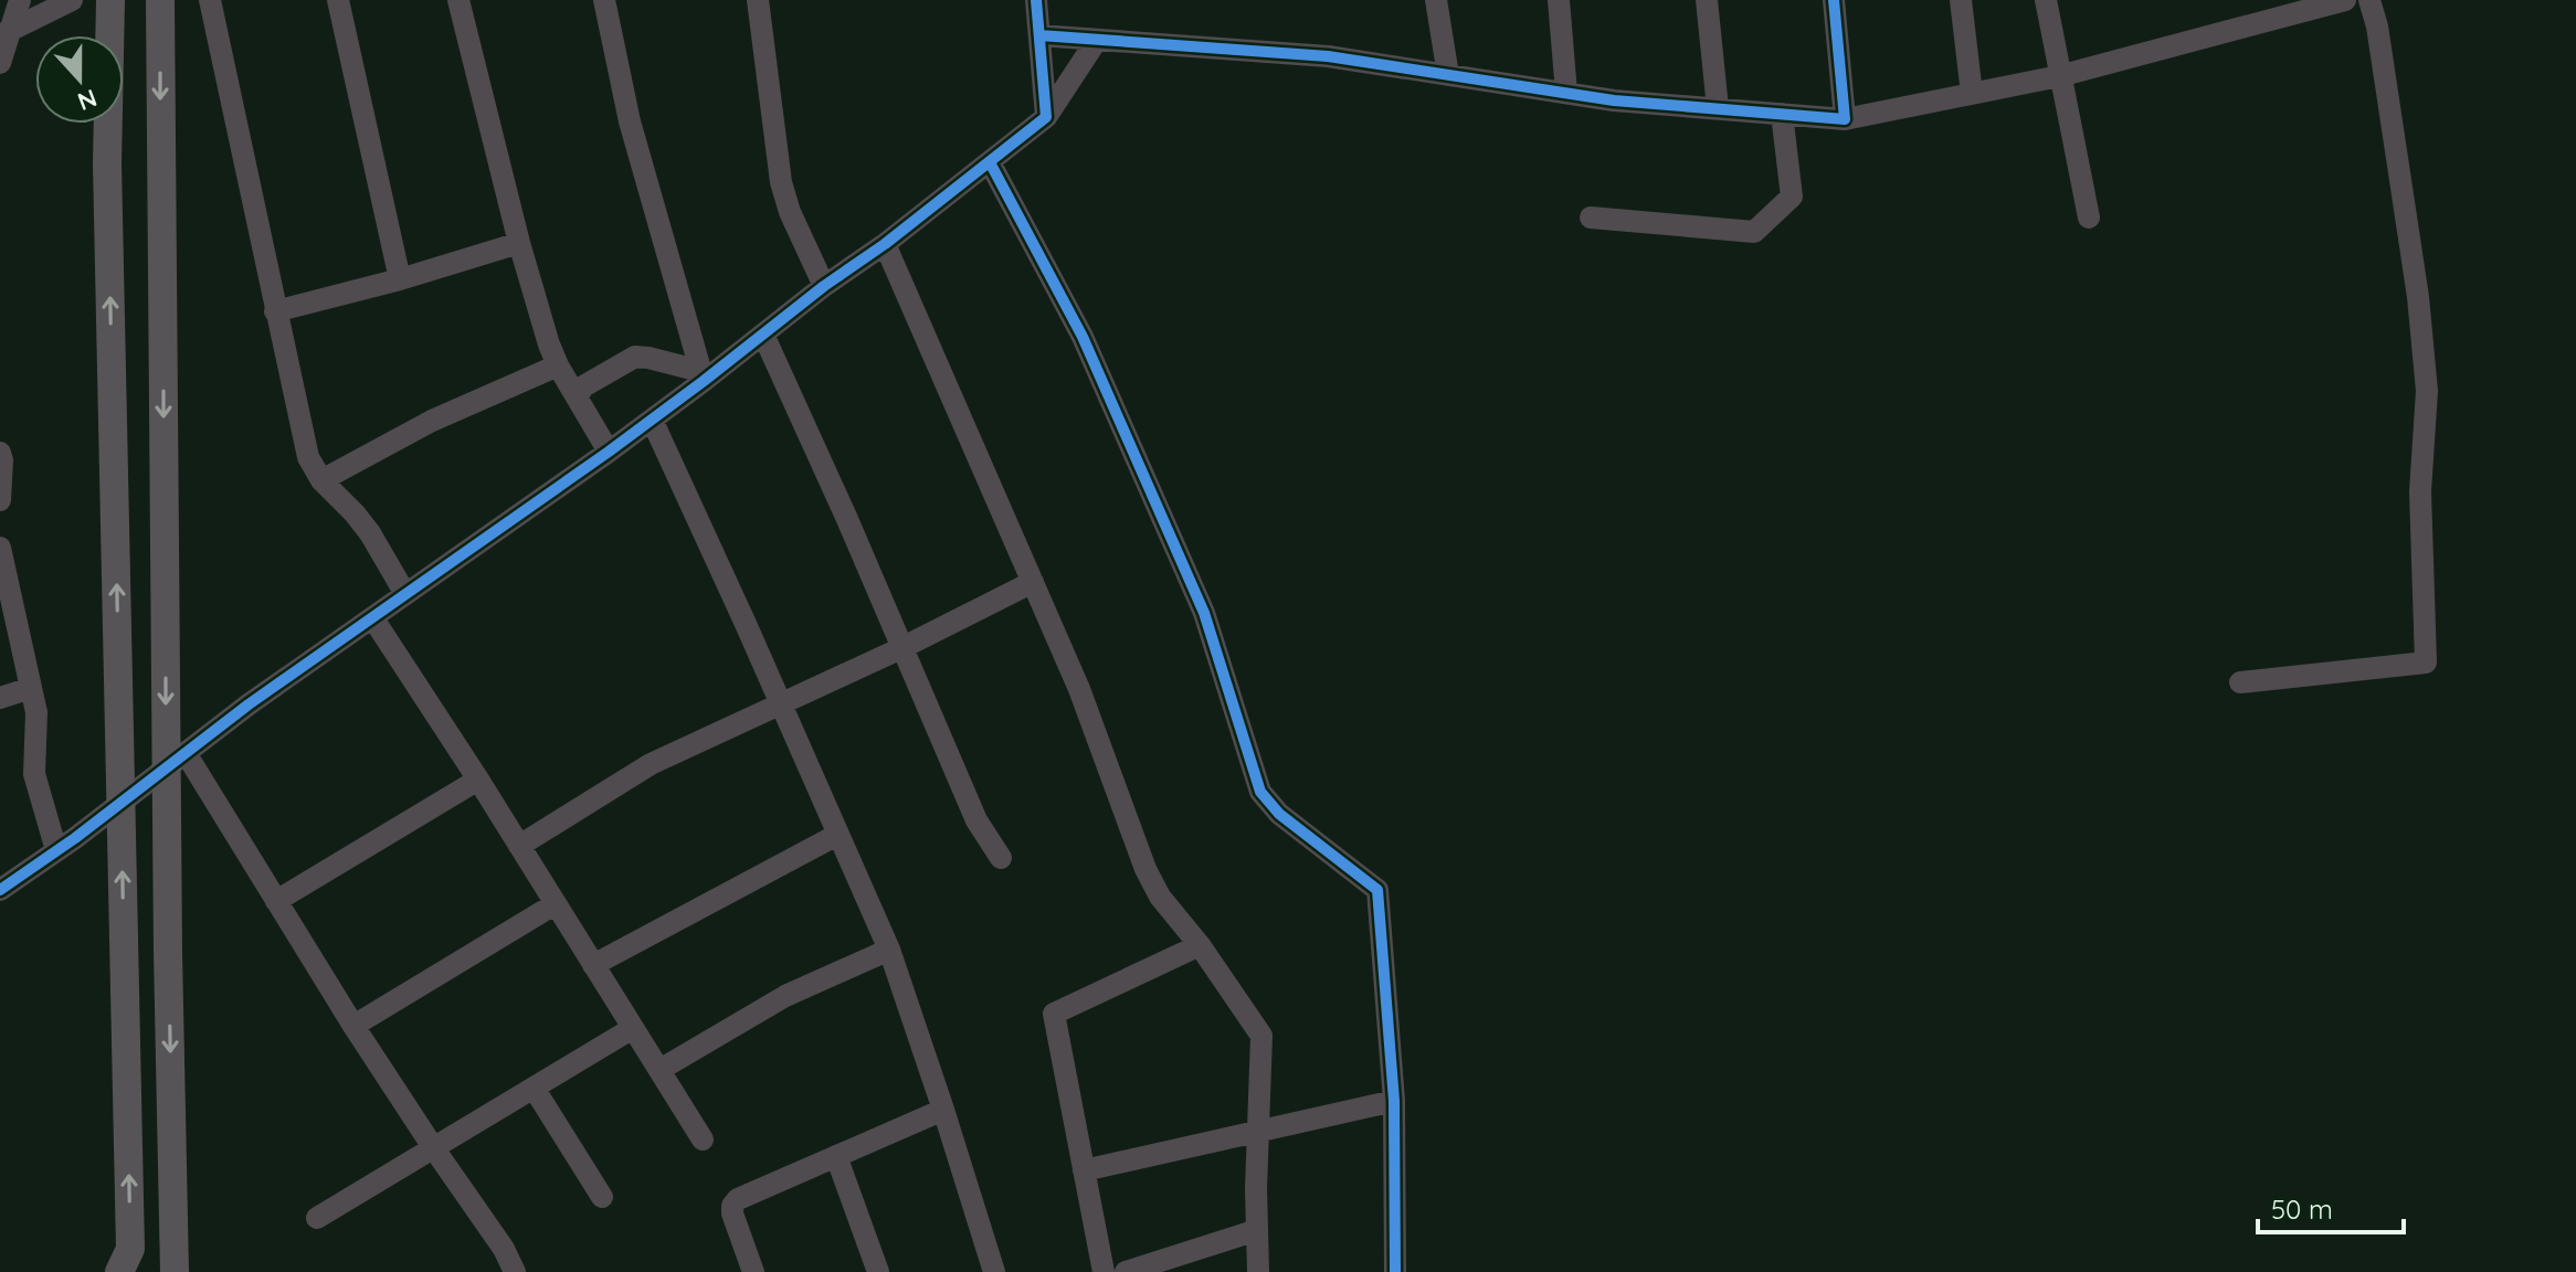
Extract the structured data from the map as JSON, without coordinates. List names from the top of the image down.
{
  "scale_bar": "50 m",
  "north": "bottom"
}
